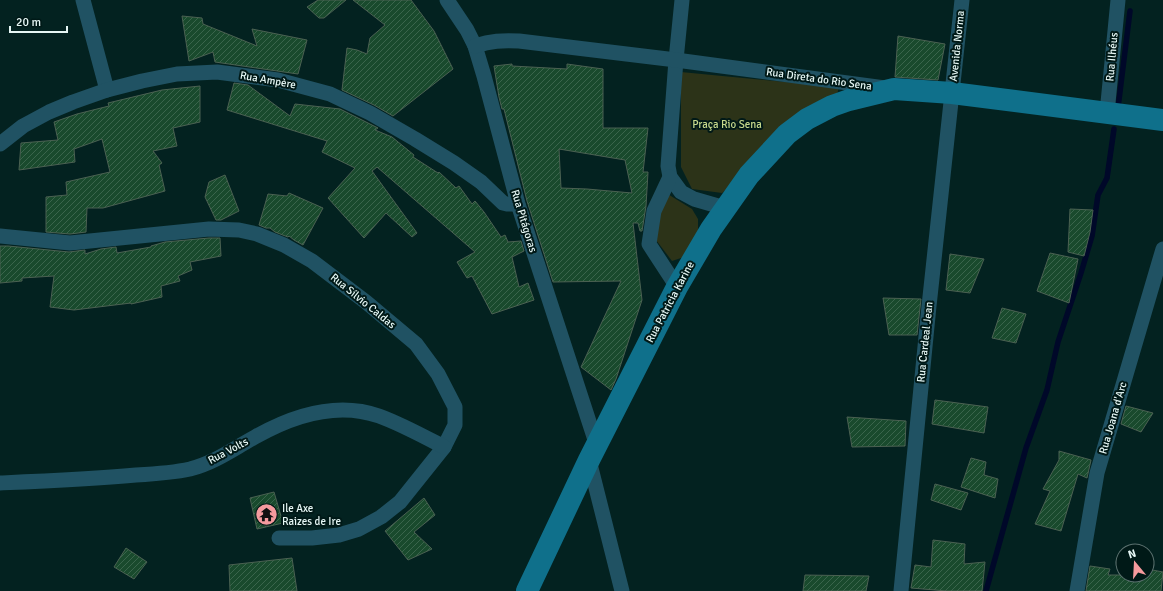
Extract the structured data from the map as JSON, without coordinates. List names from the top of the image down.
{
  "streets": {
    "main road": ["Rua Direta do Rio Sena", "Rua Patricia Karine"],
    "street": [
      "Avenida Norma",
      "Rua Ilhéus",
      "Rua Ampère",
      "Rua Pitágoras",
      "Rua Sílvio Caldas",
      "Rua Cardeal Jean",
      "Rua Joana d'Arc",
      "Rua Volts"
    ]
  },
  "crossings": [
    ["Avenida Norma", "Rua Direta do Rio Sena"],
    ["Avenida Norma", "Rua Cardeal Jean"],
    ["Rua Ilhéus", "Rua Direta do Rio Sena"],
    ["Rua Direta do Rio Sena", "Rua Pitágoras"],
    ["Rua Direta do Rio Sena", "Rua Patricia Karine"],
    ["Rua Direta do Rio Sena", "Rua Cardeal Jean"],
    ["Rua Ampère", "Rua Pitágoras"],
    ["Rua Pitágoras", "Rua Patricia Karine"],
    ["Rua Sílvio Caldas", "Rua Volts"]
  ],
  "parks": ["Praça Rio Sena"],
  "places": {
    "temple": ["Ile Axe Raizes de Ire"]
  },
  "scale_bar": "20 m",
  "north": "top"
}
